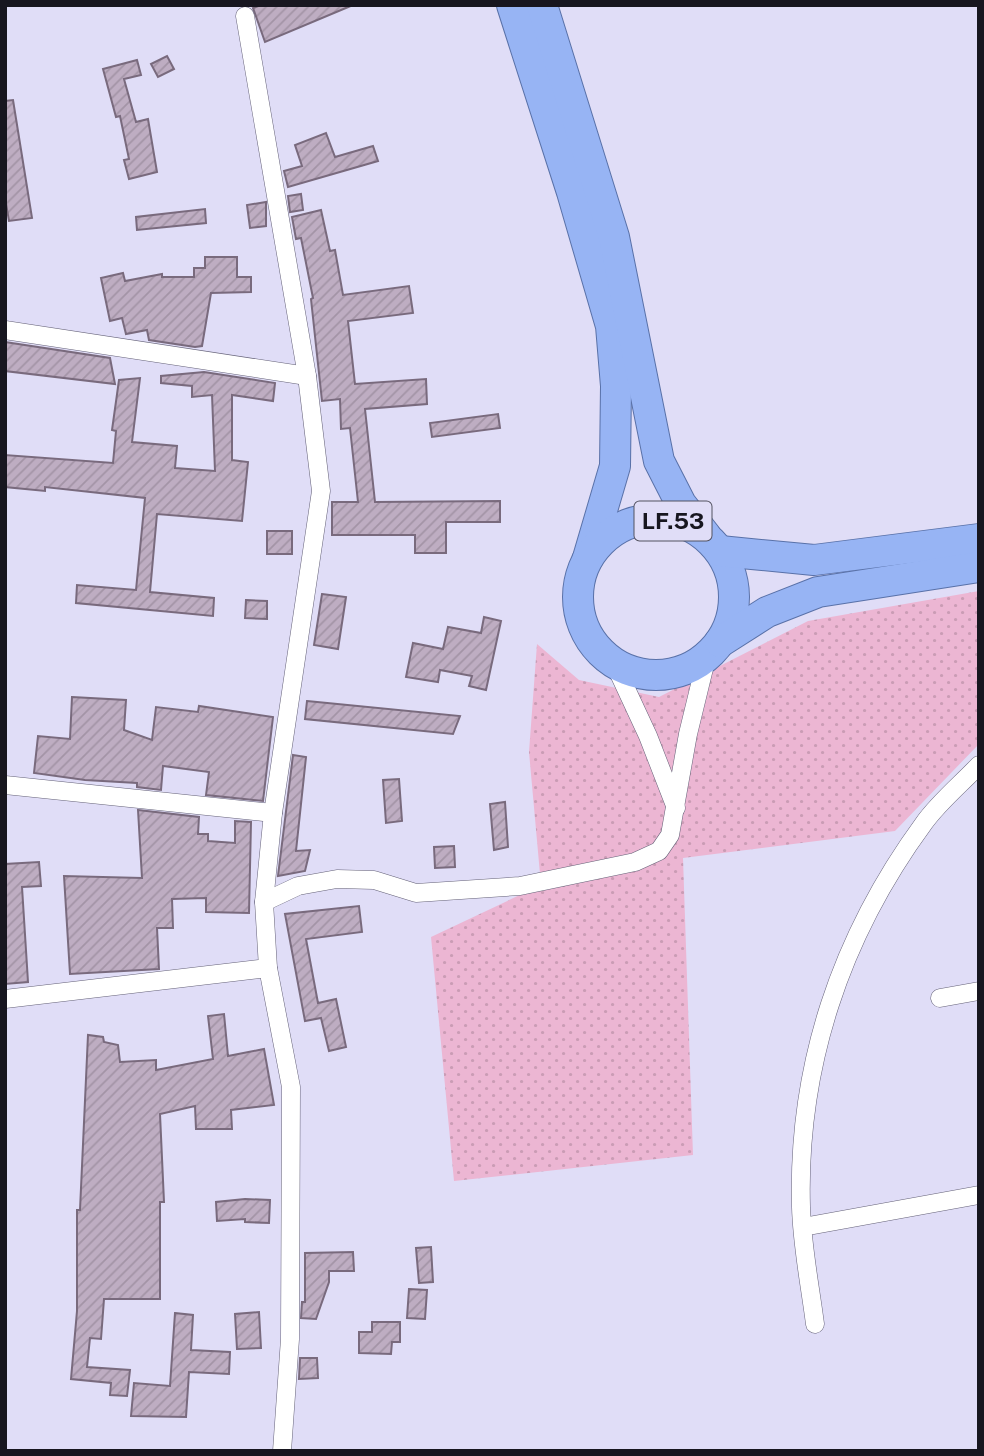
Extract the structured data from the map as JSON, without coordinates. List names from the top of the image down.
{
  "streets": {
    "highway": ["LF.53"]
  }
}
